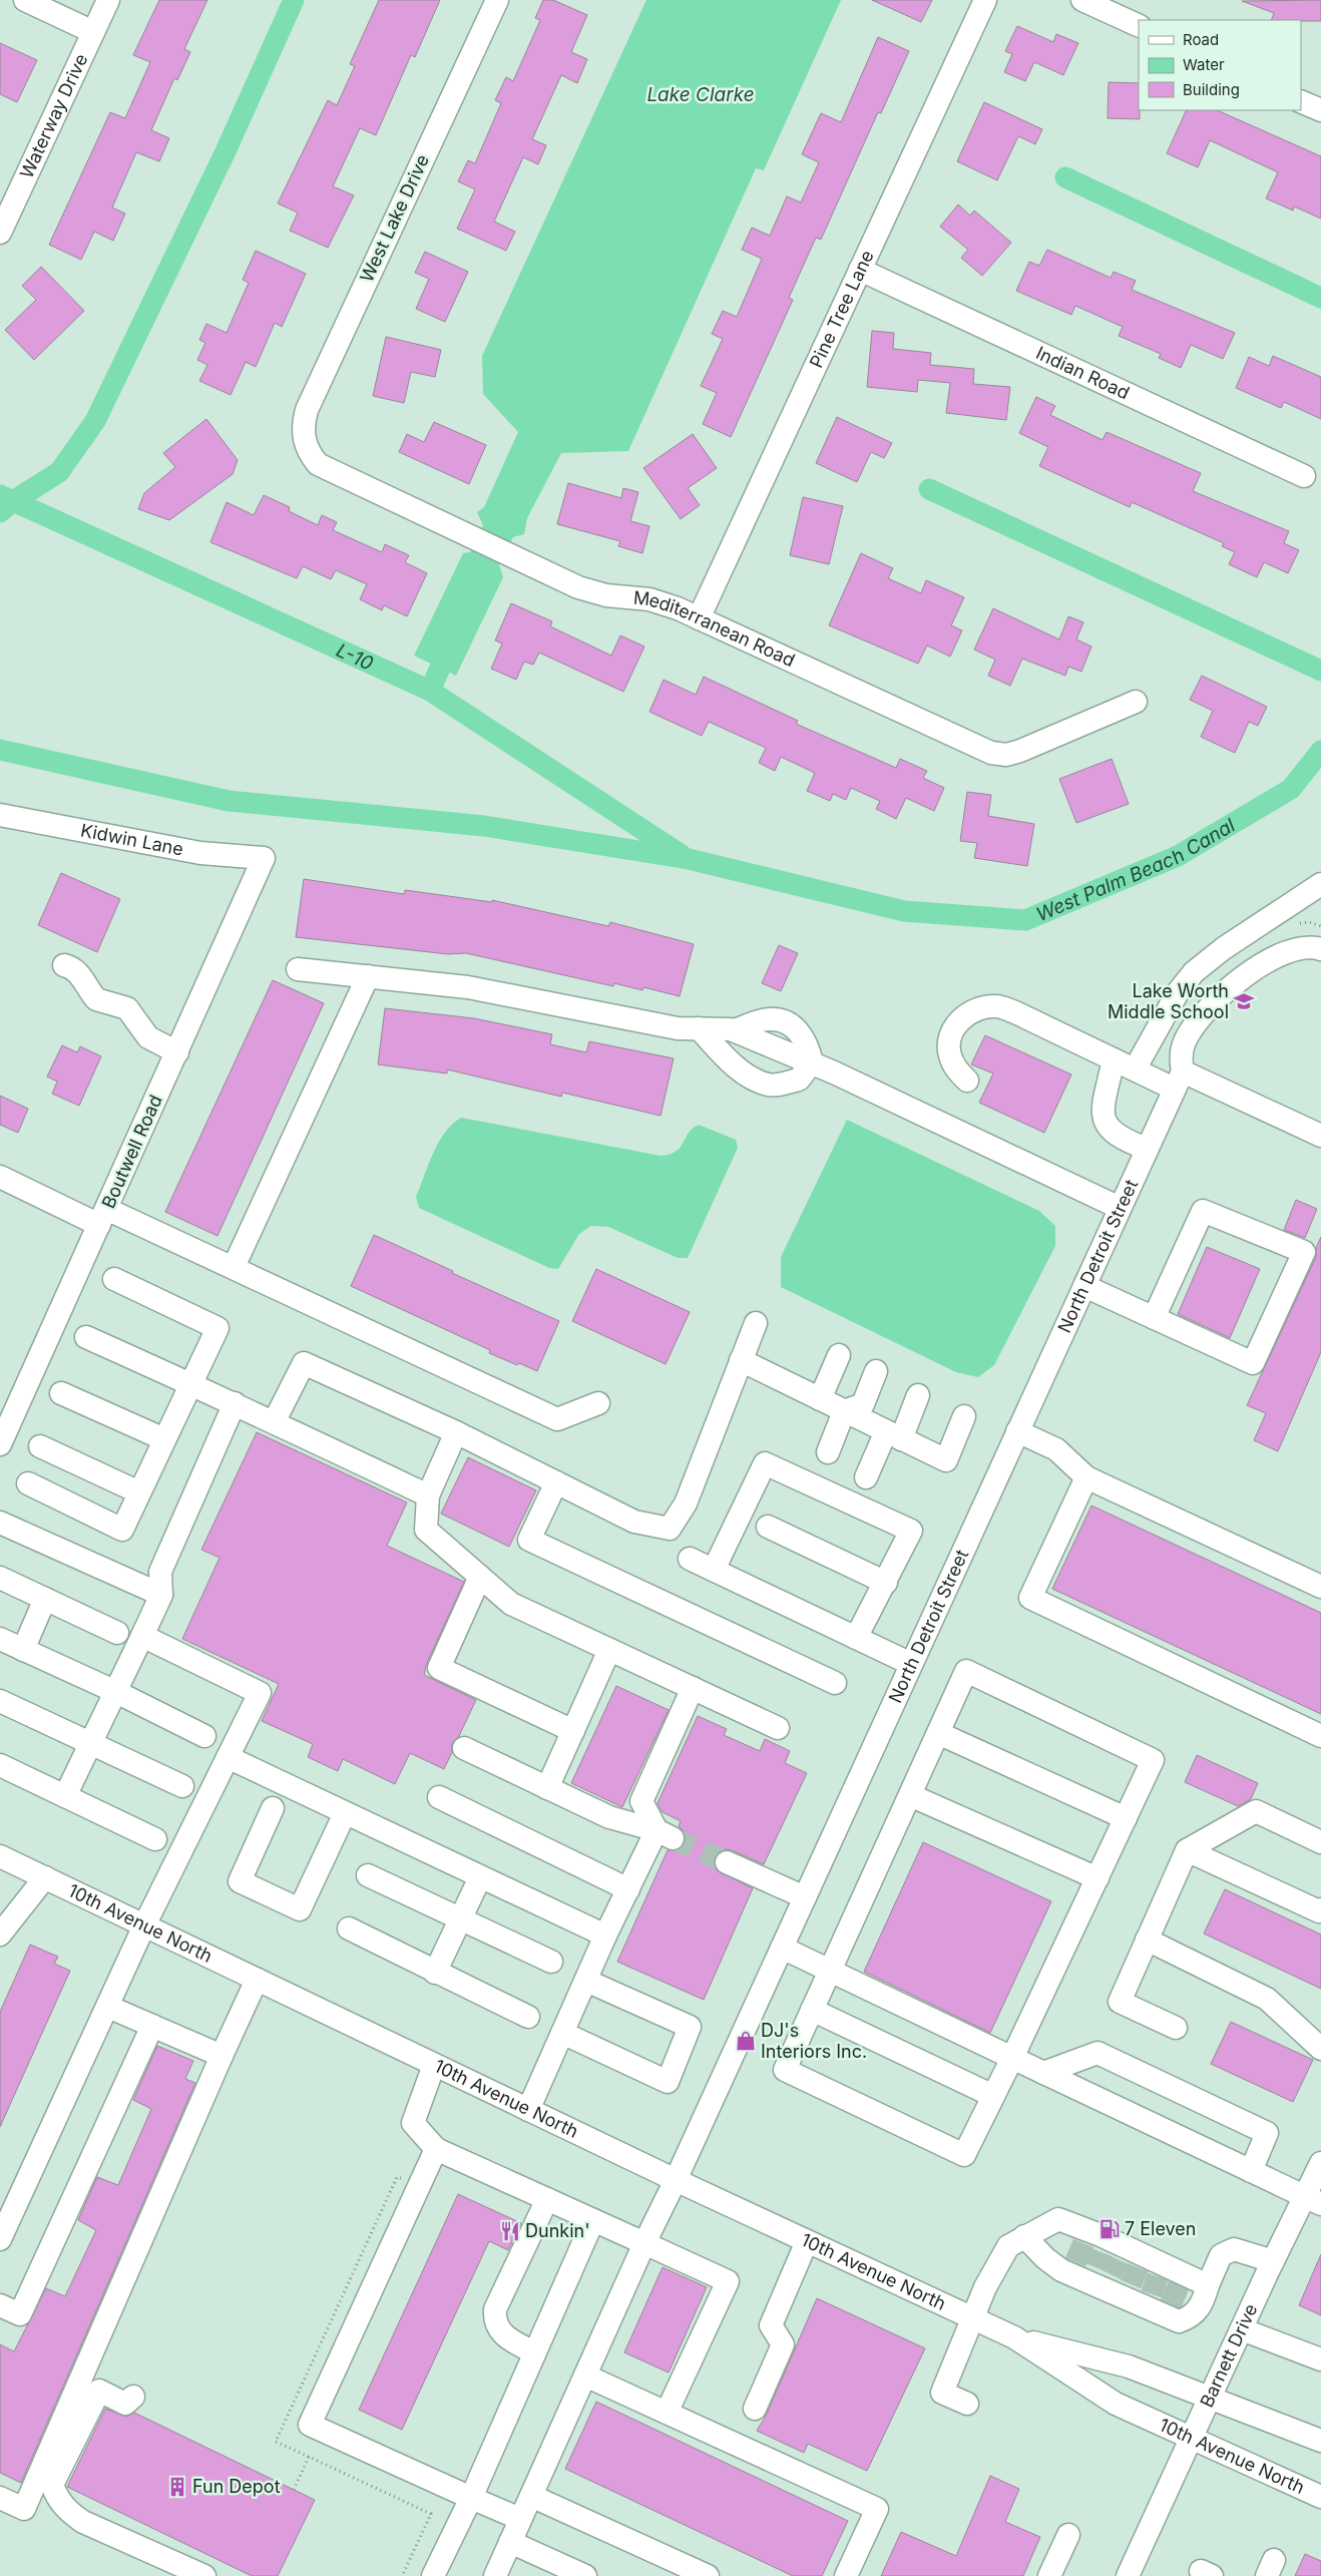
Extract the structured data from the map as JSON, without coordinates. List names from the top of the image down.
{
  "streets": {
    "street": [
      "Waterway Drive",
      "West Lake Drive",
      "Pine Tree Lane",
      "Indian Road",
      "Mediterranean Road",
      "Kidwin Lane",
      "Boutwell Road",
      "North Detroit Street",
      "10th Avenue North",
      "Barnett Drive"
    ]
  },
  "crossings": [
    ["West Lake Drive", "Mediterranean Road"],
    ["Pine Tree Lane", "Indian Road"],
    ["Pine Tree Lane", "Mediterranean Road"],
    ["Kidwin Lane", "Boutwell Road"],
    ["North Detroit Street", "10th Avenue North"],
    ["10th Avenue North", "Barnett Drive"]
  ],
  "water": ["Lake Clarke", "L-10", "West Palm Beach Canal"],
  "places": {
    "school or university": ["Lake Worth Middle School"],
    "shop": ["DJ's Interiors Inc."],
    "fuel station": ["7 Eleven"],
    "restaurant": ["Dunkin'"],
    "building": ["Fun Depot"]
  },
  "legend": ["Road", "Water", "Building"]
}
